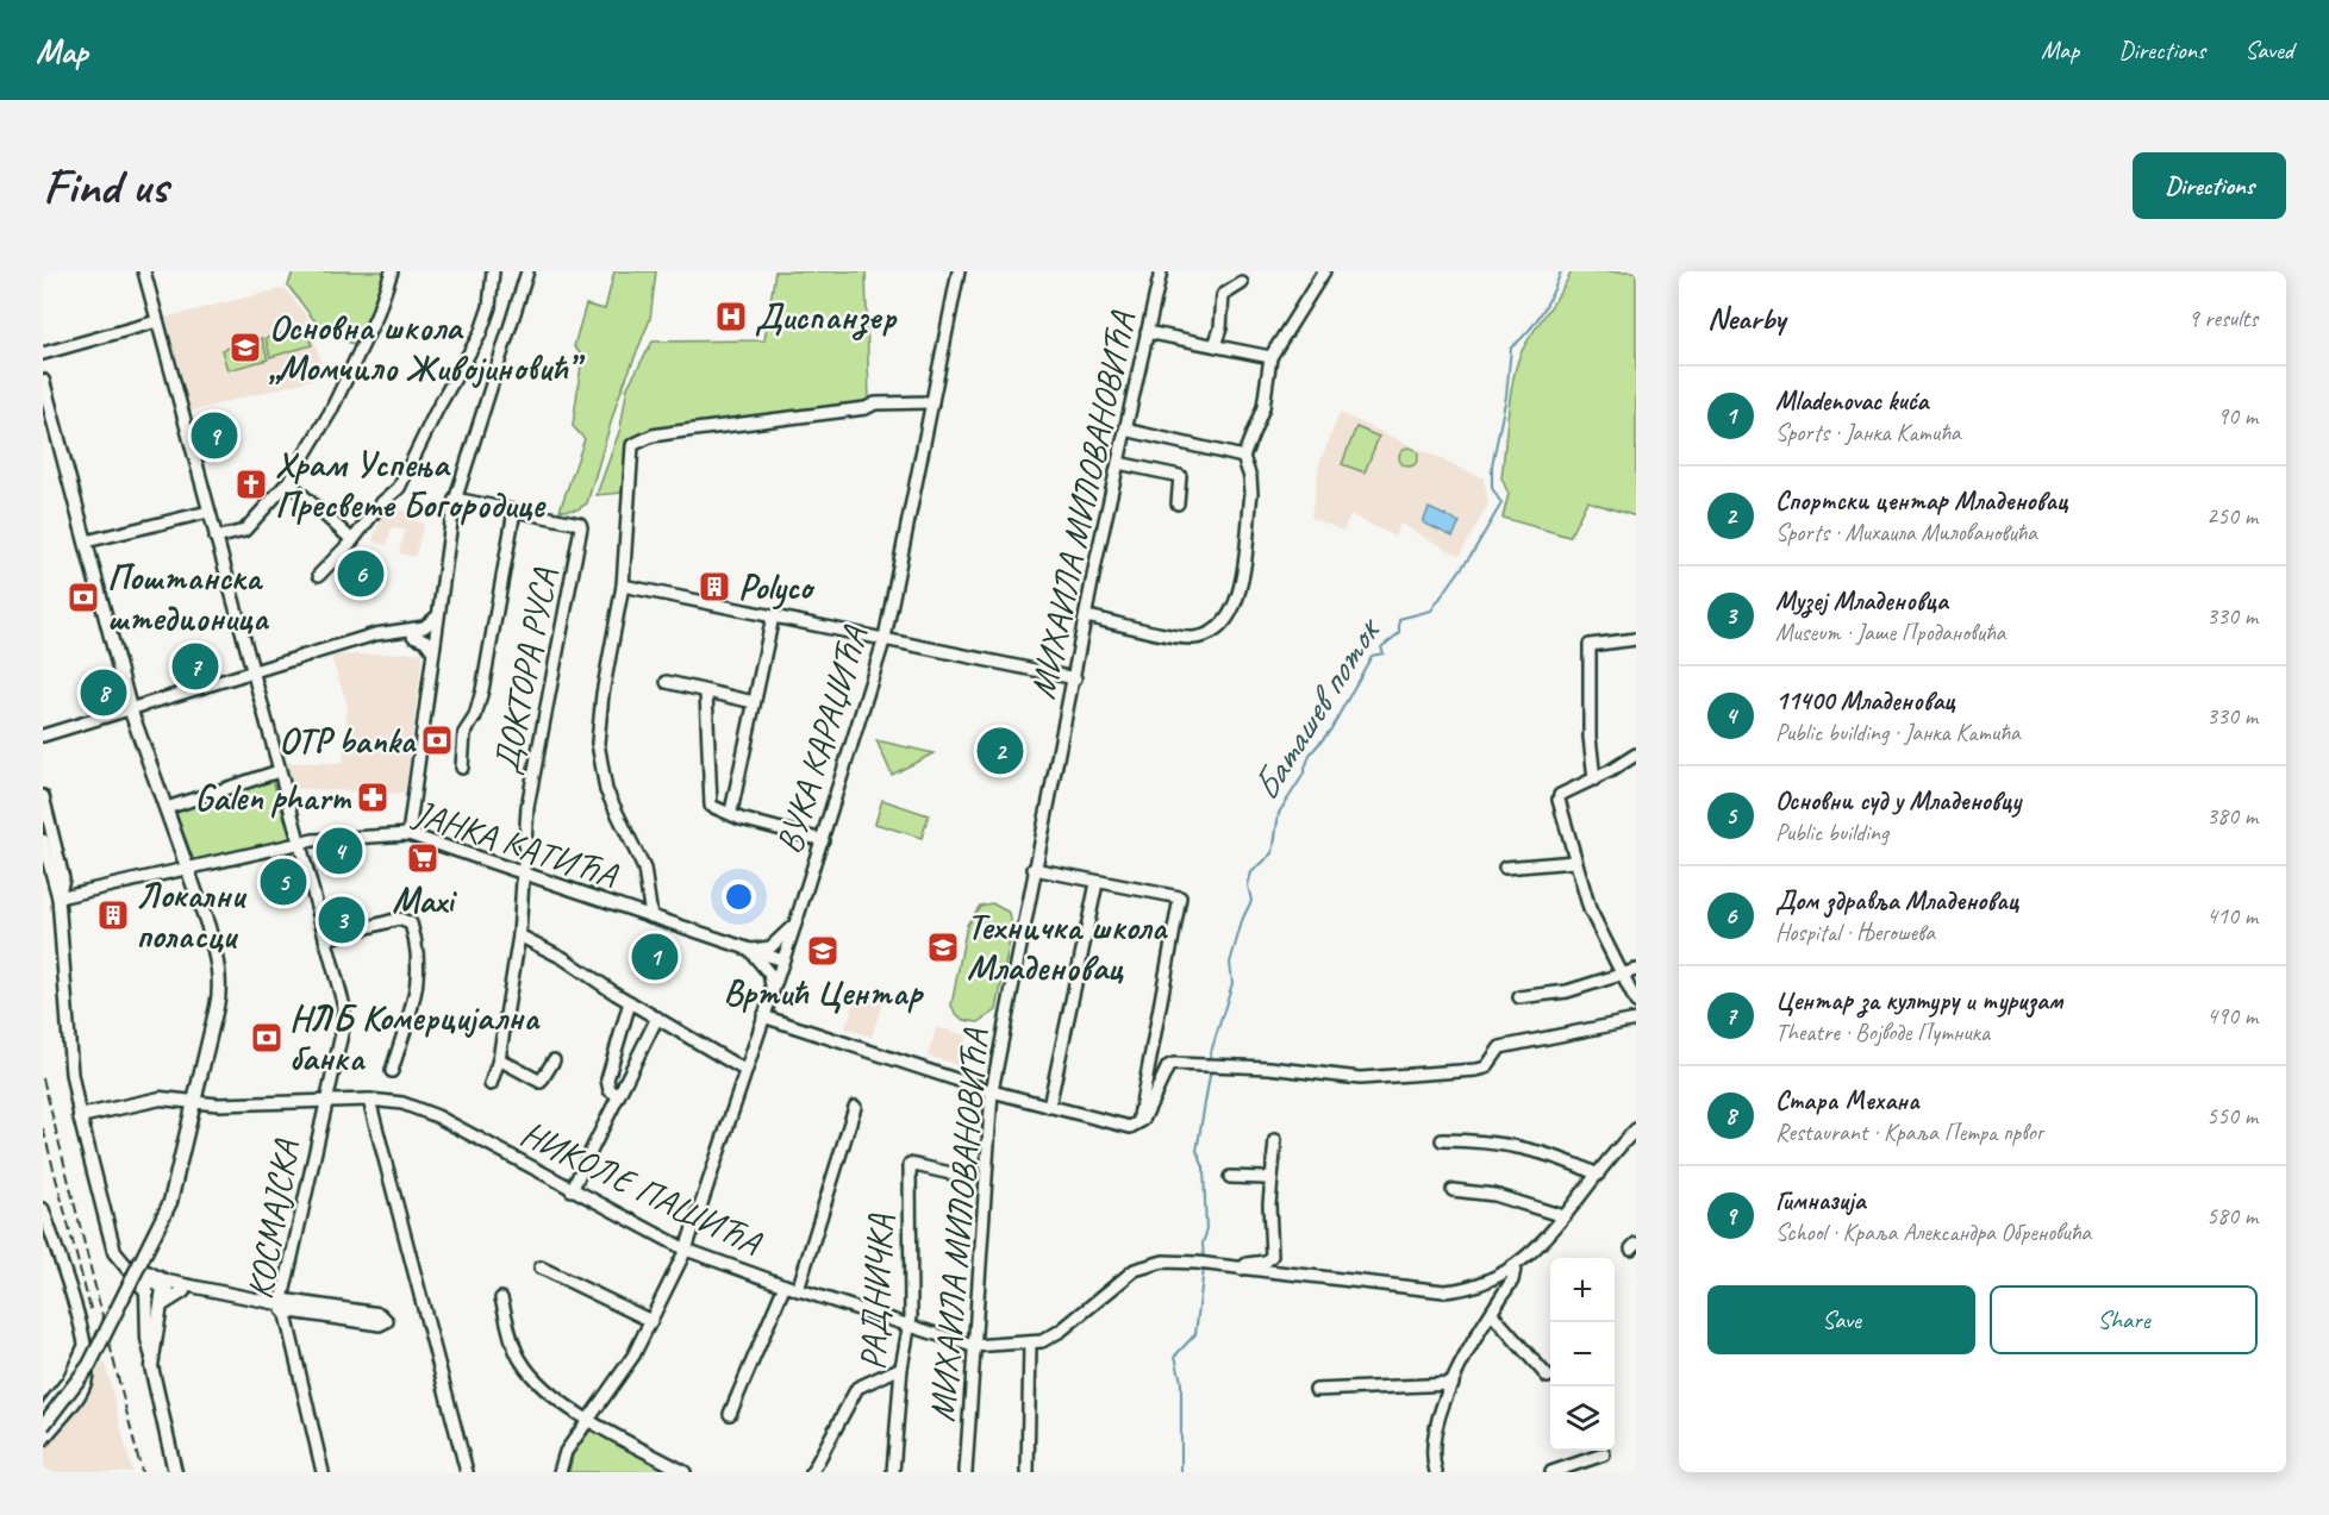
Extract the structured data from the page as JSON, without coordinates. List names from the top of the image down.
{
  "streets": {
    "main road": ["НИКОЛЕ ПАШИЋА"],
    "street": [
      "МИХАИЛА МИЛОВАНОВИЋА",
      "ДОКТОРА РУСА",
      "ВУКА КАРАЏИЋА",
      "ЈАНКА КАТИЋА",
      "КОСМАЈСКА",
      "РАДНИЧКА"
    ]
  },
  "crossings": [
    ["МИХАИЛА МИЛОВАНОВИЋА", "НИКОЛЕ ПАШИЋА"],
    ["ДОКТОРА РУСА", "ЈАНКА КАТИЋА"],
    ["ВУКА КАРАЏИЋА", "ЈАНКА КАТИЋА"],
    ["ВУКА КАРАЏИЋА", "НИКОЛЕ ПАШИЋА"],
    ["ЈАНКА КАТИЋА", "КОСМАЈСКА"],
    ["НИКОЛЕ ПАШИЋА", "КОСМАЈСКА"],
    ["НИКОЛЕ ПАШИЋА", "РАДНИЧКА"]
  ],
  "water": ["Баташев поток"],
  "places": {
    "hospital": ["Диспанзер"],
    "school or university": ["Основна школа „Момчило Живојиновић”", "Техничка школа Младеновац", "Вртић Центар"],
    "church": ["Храм Успења Пресвете Богородице"],
    "building": ["Polyco", "Локални поласци"],
    "bank": ["Поштанска штедионица", "OTP banka", "НЛБ Комерцијална банка"],
    "pharmacy": ["Galen pharm"],
    "supermarket": ["Maxi"]
  },
  "page": {
    "header": "Map",
    "nav": ["Map", "Directions", "Saved"],
    "buttons": [
      "Directions",
      ["Save", "Share"]
    ],
    "title": "Find us",
    "heading": ["Nearby", "9 results"],
    "list": [
      {
        "mark": "1",
        "name": "Mladenovac kuća",
        "note": "Sports · Јанка Катића",
        "value": "90 m"
      },
      {
        "mark": "2",
        "name": "Спортски центар Младеновац",
        "note": "Sports · Михаила Миловановића",
        "value": "250 m"
      },
      {
        "mark": "3",
        "name": "Музеј Младеновца",
        "note": "Museum · Јаше Продановића",
        "value": "330 m"
      },
      {
        "mark": "4",
        "name": "11400 Младеновац",
        "note": "Public building · Јанка Катића",
        "value": "330 m"
      },
      {
        "mark": "5",
        "name": "Основни суд у Младеновцу",
        "note": "Public building",
        "value": "380 m"
      },
      {
        "mark": "6",
        "name": "Дом здравља Младеновац",
        "note": "Hospital · Његошева",
        "value": "410 m"
      },
      {
        "mark": "7",
        "name": "Центар за културу и туризам",
        "note": "Theatre · Војводе Путника",
        "value": "490 m"
      },
      {
        "mark": "8",
        "name": "Стара Механа",
        "note": "Restaurant · Краља Петра првог",
        "value": "550 m"
      },
      {
        "mark": "9",
        "name": "Гимназија",
        "note": "School · Краља Александра Обреновића",
        "value": "580 m"
      }
    ],
    "pins": [
      "9",
      "6",
      "7",
      "8",
      "2",
      "4",
      "5",
      "3",
      "1"
    ],
    "map_buttons": ["+", "−"]
  }
}
